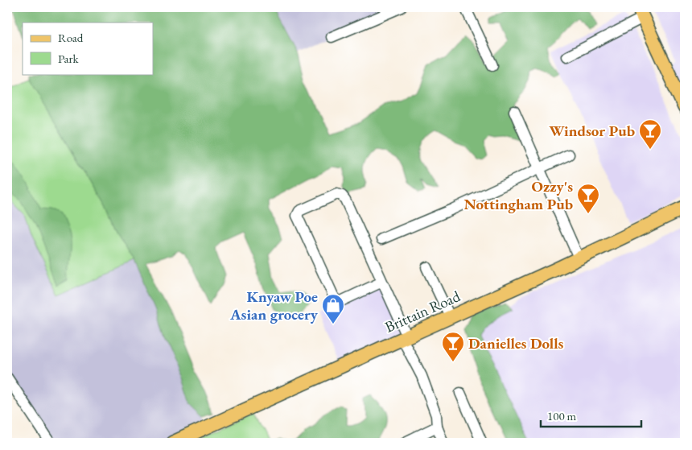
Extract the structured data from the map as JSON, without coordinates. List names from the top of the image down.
{
  "streets": {
    "main road": ["Brittain Road"]
  },
  "places": {
    "bar": ["Windsor Pub", "Ozzy's Nottingham Pub", "Danielles Dolls"],
    "shop": ["Knyaw Poe Asian grocery"]
  },
  "legend": ["Road", "Park"],
  "scale_bar": "100 m"
}
